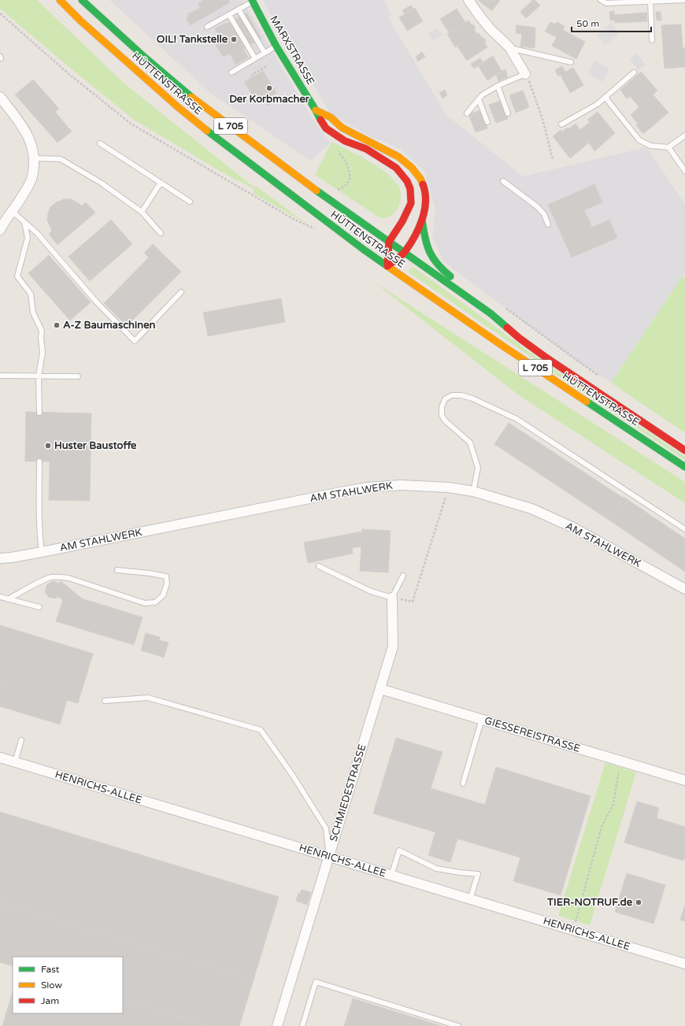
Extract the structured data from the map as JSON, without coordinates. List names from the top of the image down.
{
  "streets": {
    "main road": ["MARXSTRASSE", "HÜTTENSTRASSE", "L 705"],
    "street": [
      "AM STAHLWERK",
      "GIESSEREISTRASSE",
      "HENRICHS-ALLEE",
      "SCHMIEDESTRASSE"
    ]
  },
  "crossings": [
    ["MARXSTRASSE", "HÜTTENSTRASSE"],
    ["HÜTTENSTRASSE", "L 705"],
    ["GIESSEREISTRASSE", "SCHMIEDESTRASSE"],
    ["HENRICHS-ALLEE", "SCHMIEDESTRASSE"]
  ],
  "places": [
    "OIL! Tankstelle",
    "Der Korbmacher",
    "A-Z Baumaschinen",
    "Huster Baustoffe",
    "TIER-NOTRUF.de"
  ],
  "legend": ["Fast", "Slow", "Jam"],
  "scale_bar": "50 m"
}
